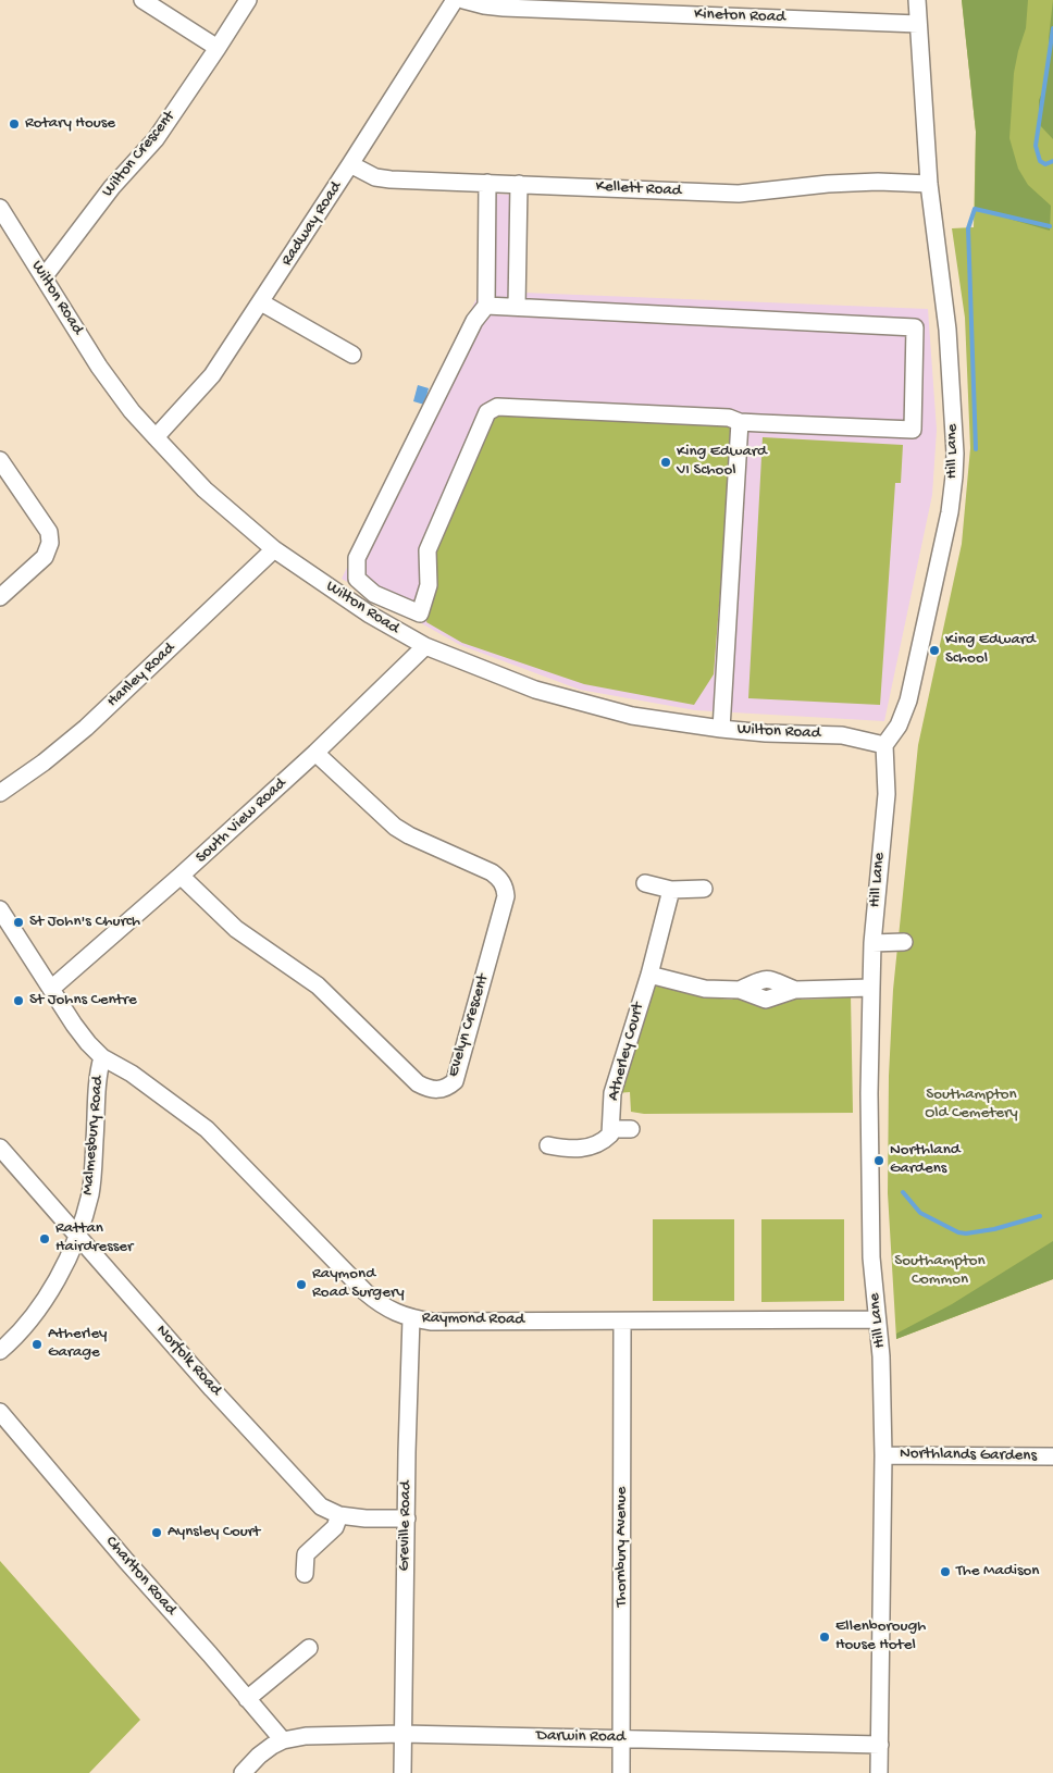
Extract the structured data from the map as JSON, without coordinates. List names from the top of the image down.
{
  "streets": {
    "street": [
      "Kineton Road",
      "Wilton Crescent",
      "Kellett Road",
      "Radway Road",
      "Wilton Road",
      "Hill Lane",
      "Hanley Road",
      "South View Road",
      "Evelyn Crescent",
      "Atherley Court",
      "Malmesbury Road",
      "Raymond Road",
      "Norfolk Road",
      "Northlands Gardens",
      "Greville Road",
      "Thornbury Avenue",
      "Charlton Road",
      "Darwin Road"
    ]
  },
  "crossings": [
    ["Kineton Road", "Hill Lane"],
    ["Wilton Crescent", "Wilton Road"],
    ["Kellett Road", "Radway Road"],
    ["Kellett Road", "Hill Lane"],
    ["Radway Road", "Wilton Road"],
    ["Wilton Road", "Hill Lane"],
    ["Wilton Road", "Hanley Road"],
    ["Wilton Road", "South View Road"],
    ["Hill Lane", "Raymond Road"],
    ["Hill Lane", "Northlands Gardens"],
    ["Hill Lane", "Darwin Road"],
    ["South View Road", "Evelyn Crescent"],
    ["Malmesbury Road", "Raymond Road"],
    ["Malmesbury Road", "Norfolk Road"],
    ["Raymond Road", "Greville Road"],
    ["Raymond Road", "Thornbury Avenue"],
    ["Norfolk Road", "Greville Road"],
    ["Greville Road", "Darwin Road"],
    ["Thornbury Avenue", "Darwin Road"],
    ["Charlton Road", "Darwin Road"]
  ],
  "parks": ["Southampton Old Cemetery", "Southampton Common"],
  "places": [
    "Rotary House",
    "King Edward VI School",
    "King Edward School",
    "St John's Church",
    "St Johns Centre",
    "Northland Gardens",
    "Rattan Hairdresser",
    "Raymond Road Surgery",
    "Atherley Garage",
    "Aynsley Court",
    "The Madison",
    "Ellenborough House Hotel"
  ]
}
